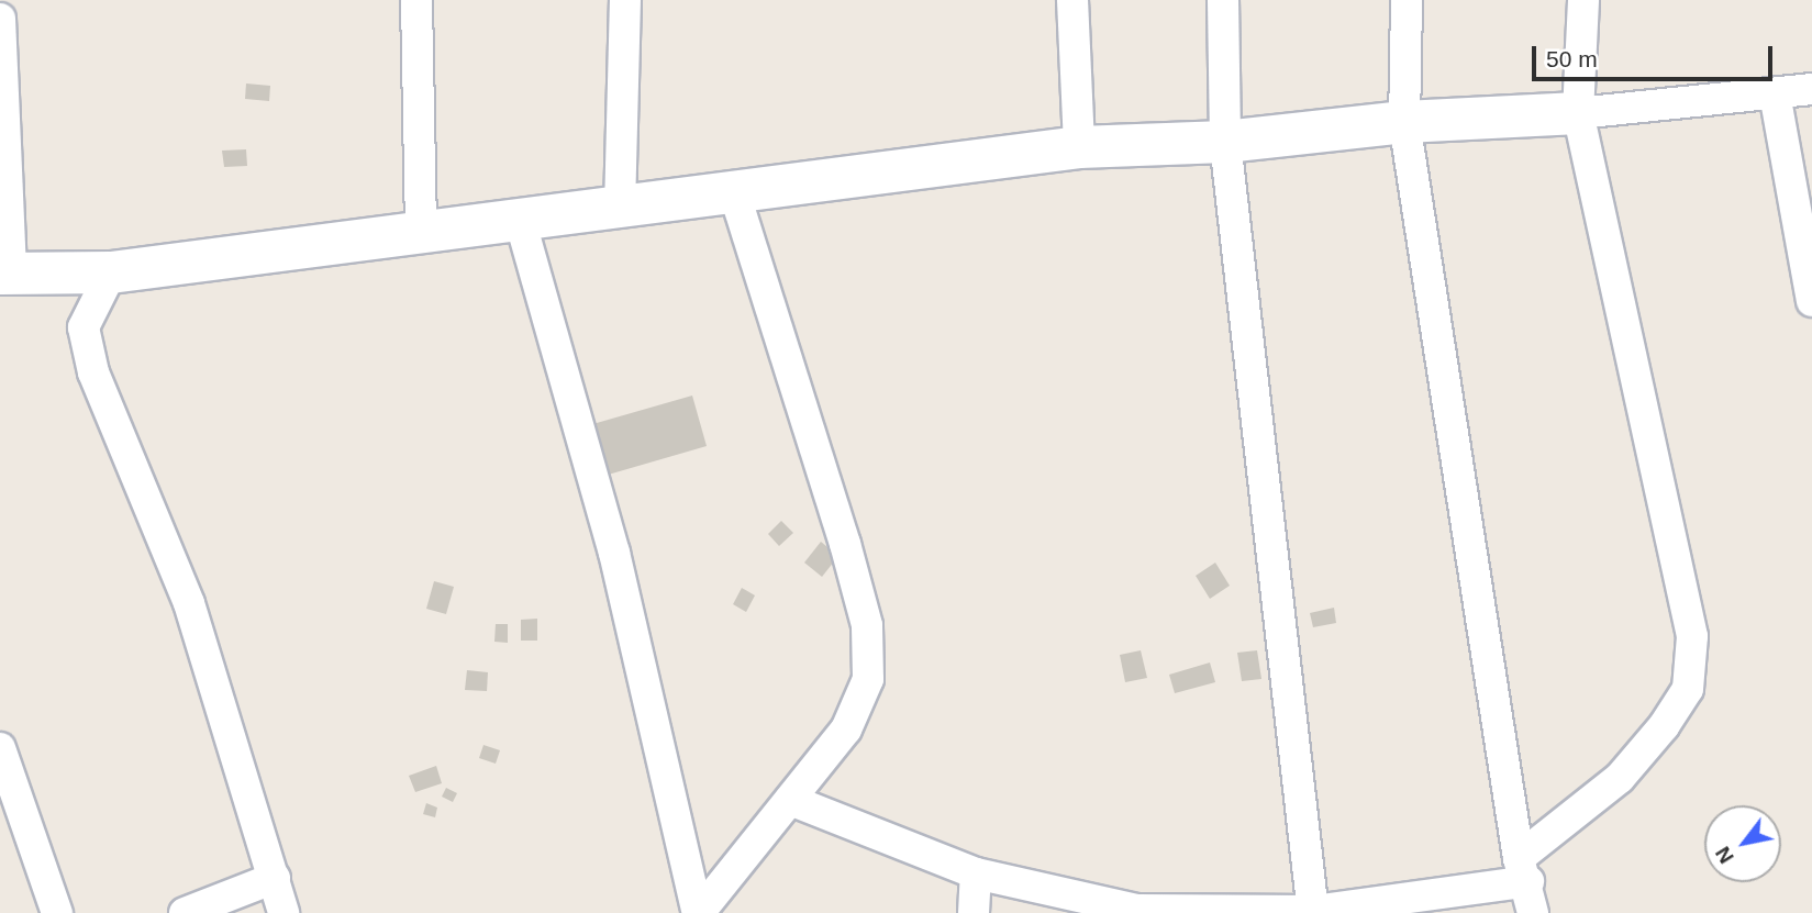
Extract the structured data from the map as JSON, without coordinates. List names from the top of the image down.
{
  "scale_bar": "50 m",
  "north": "bottom left"
}
